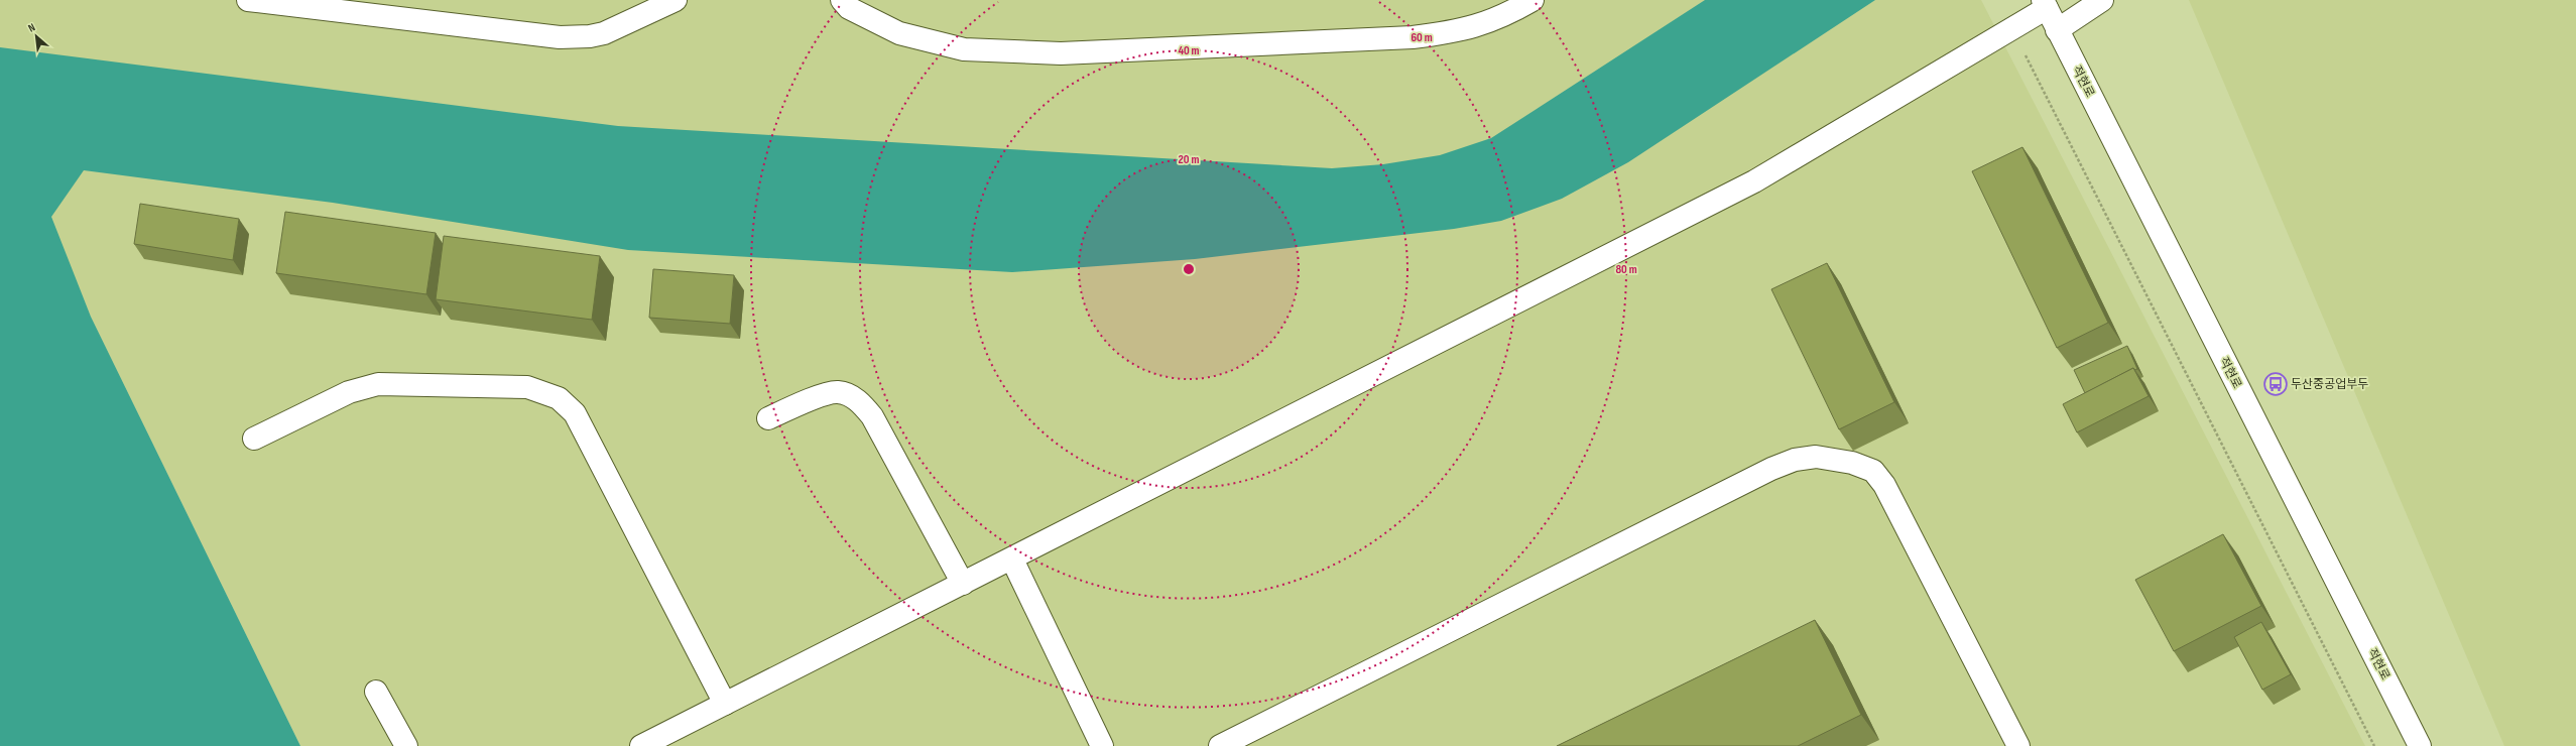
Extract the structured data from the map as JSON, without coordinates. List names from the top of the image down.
{
  "streets": {
    "main road": ["적현로"]
  },
  "places": {
    "bus stop": ["두산중공업부두"]
  },
  "north": "top left",
  "rings": [
    "60 m",
    "40 m",
    "20 m",
    "80 m"
  ]
}
